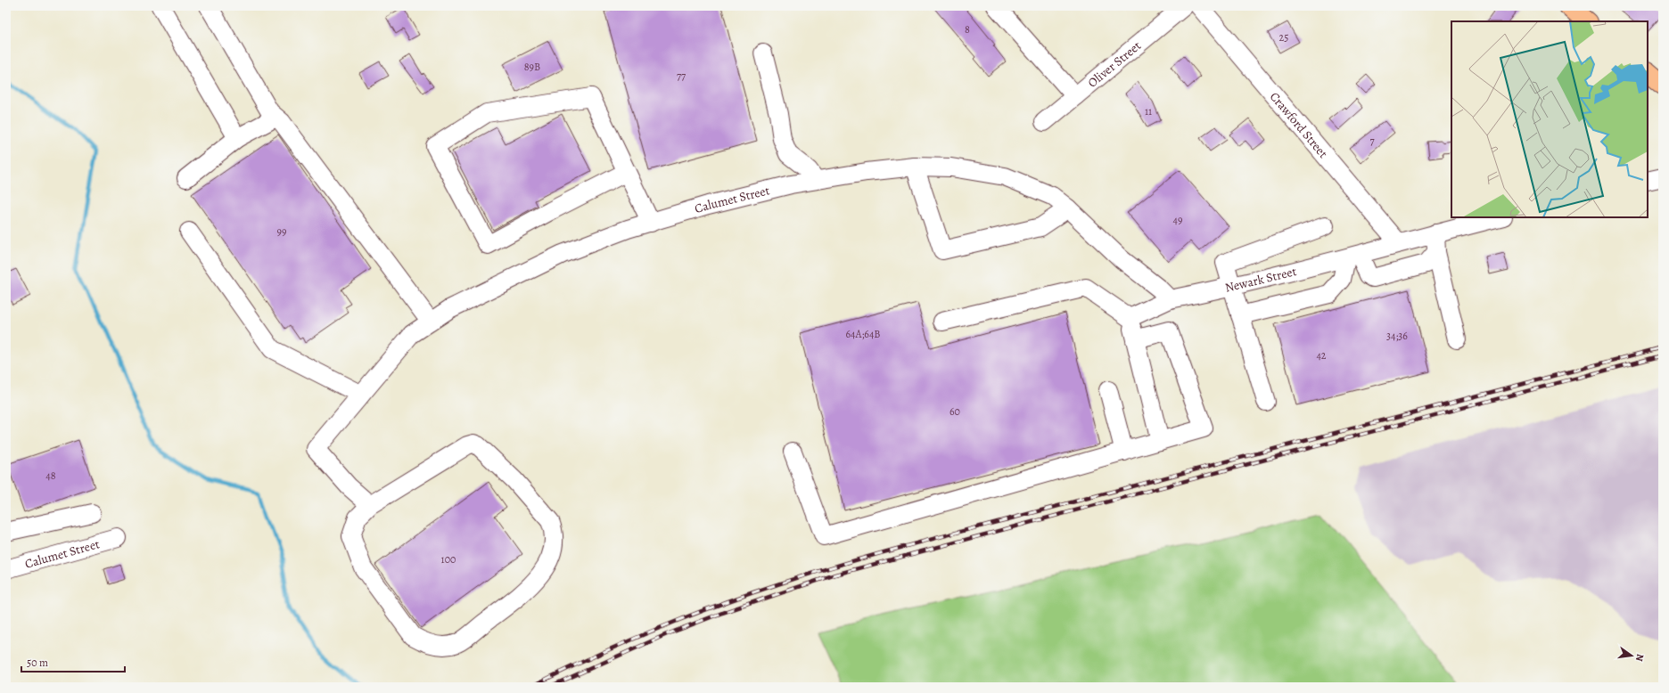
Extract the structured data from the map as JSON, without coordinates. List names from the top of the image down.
{
  "streets": {
    "street": [
      "Oliver Street",
      "Crawford Street",
      "Calumet Street",
      "Newark Street"
    ]
  },
  "crossings": [
    ["Crawford Street", "Newark Street"]
  ],
  "house_numbers": [
    "8",
    "25",
    "89B",
    "77",
    "11",
    "7",
    "49",
    "99",
    "64A;64B",
    "34;36",
    "42",
    "60",
    "48",
    "100"
  ],
  "scale_bar": "50 m",
  "north": "right"
}
